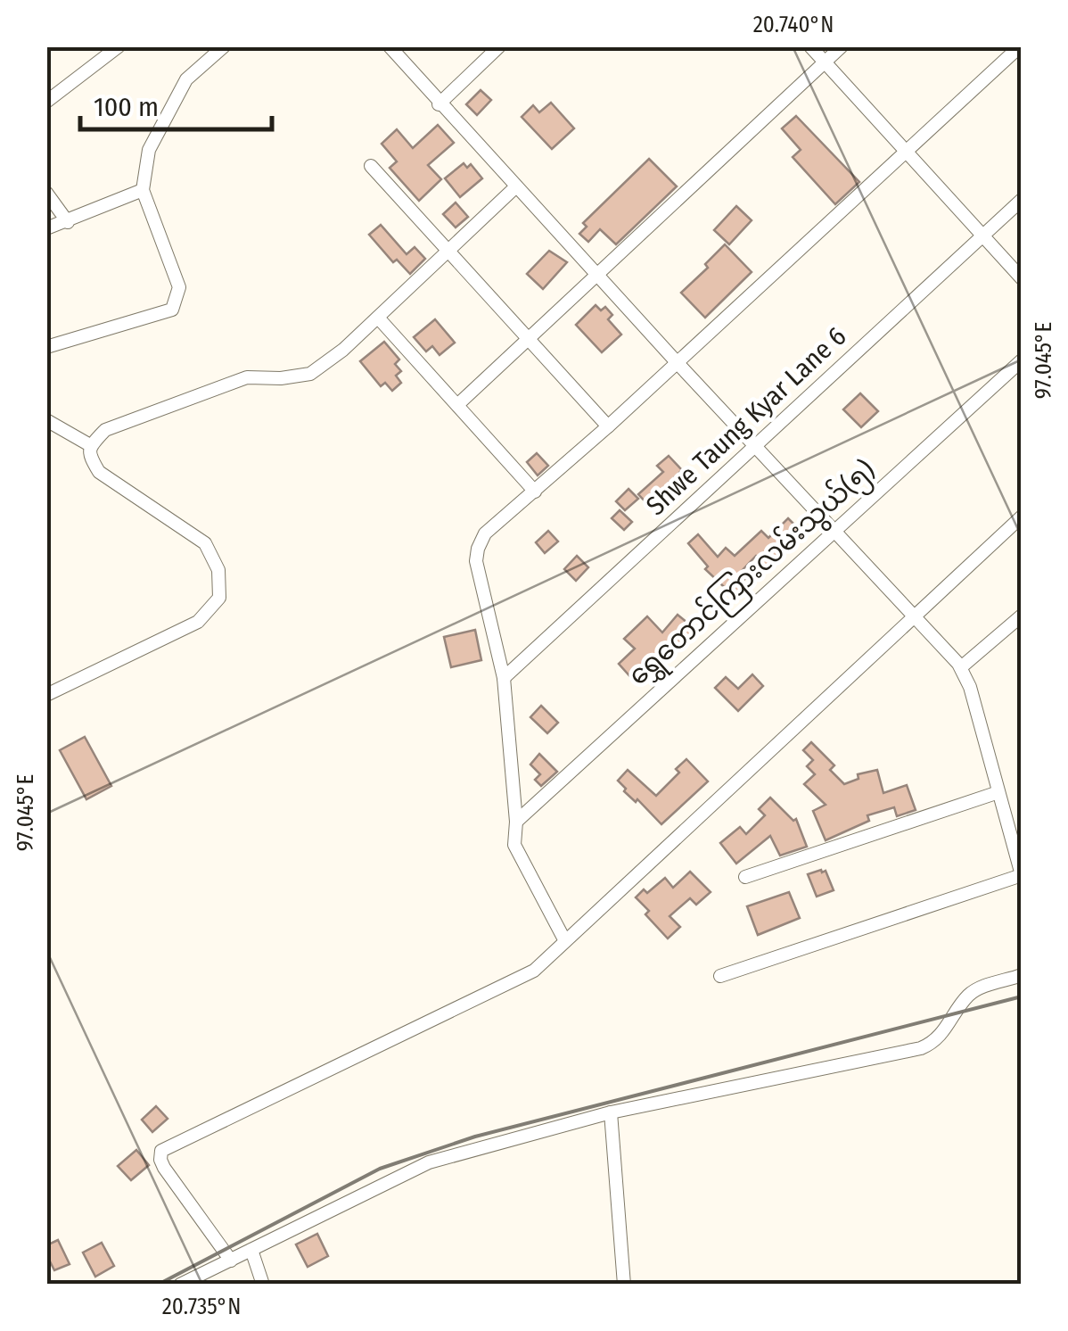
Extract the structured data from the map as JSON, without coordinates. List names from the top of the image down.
{
  "streets": {
    "street": ["Shwe Taung Kyar Lane 6", "ရွှေတောင်ကြားလမ်းသွယ်(၅)"]
  },
  "scale_bar": "100 m",
  "coordinates": ["20.740°N", "97.045°E", "20.735°N"]
}
